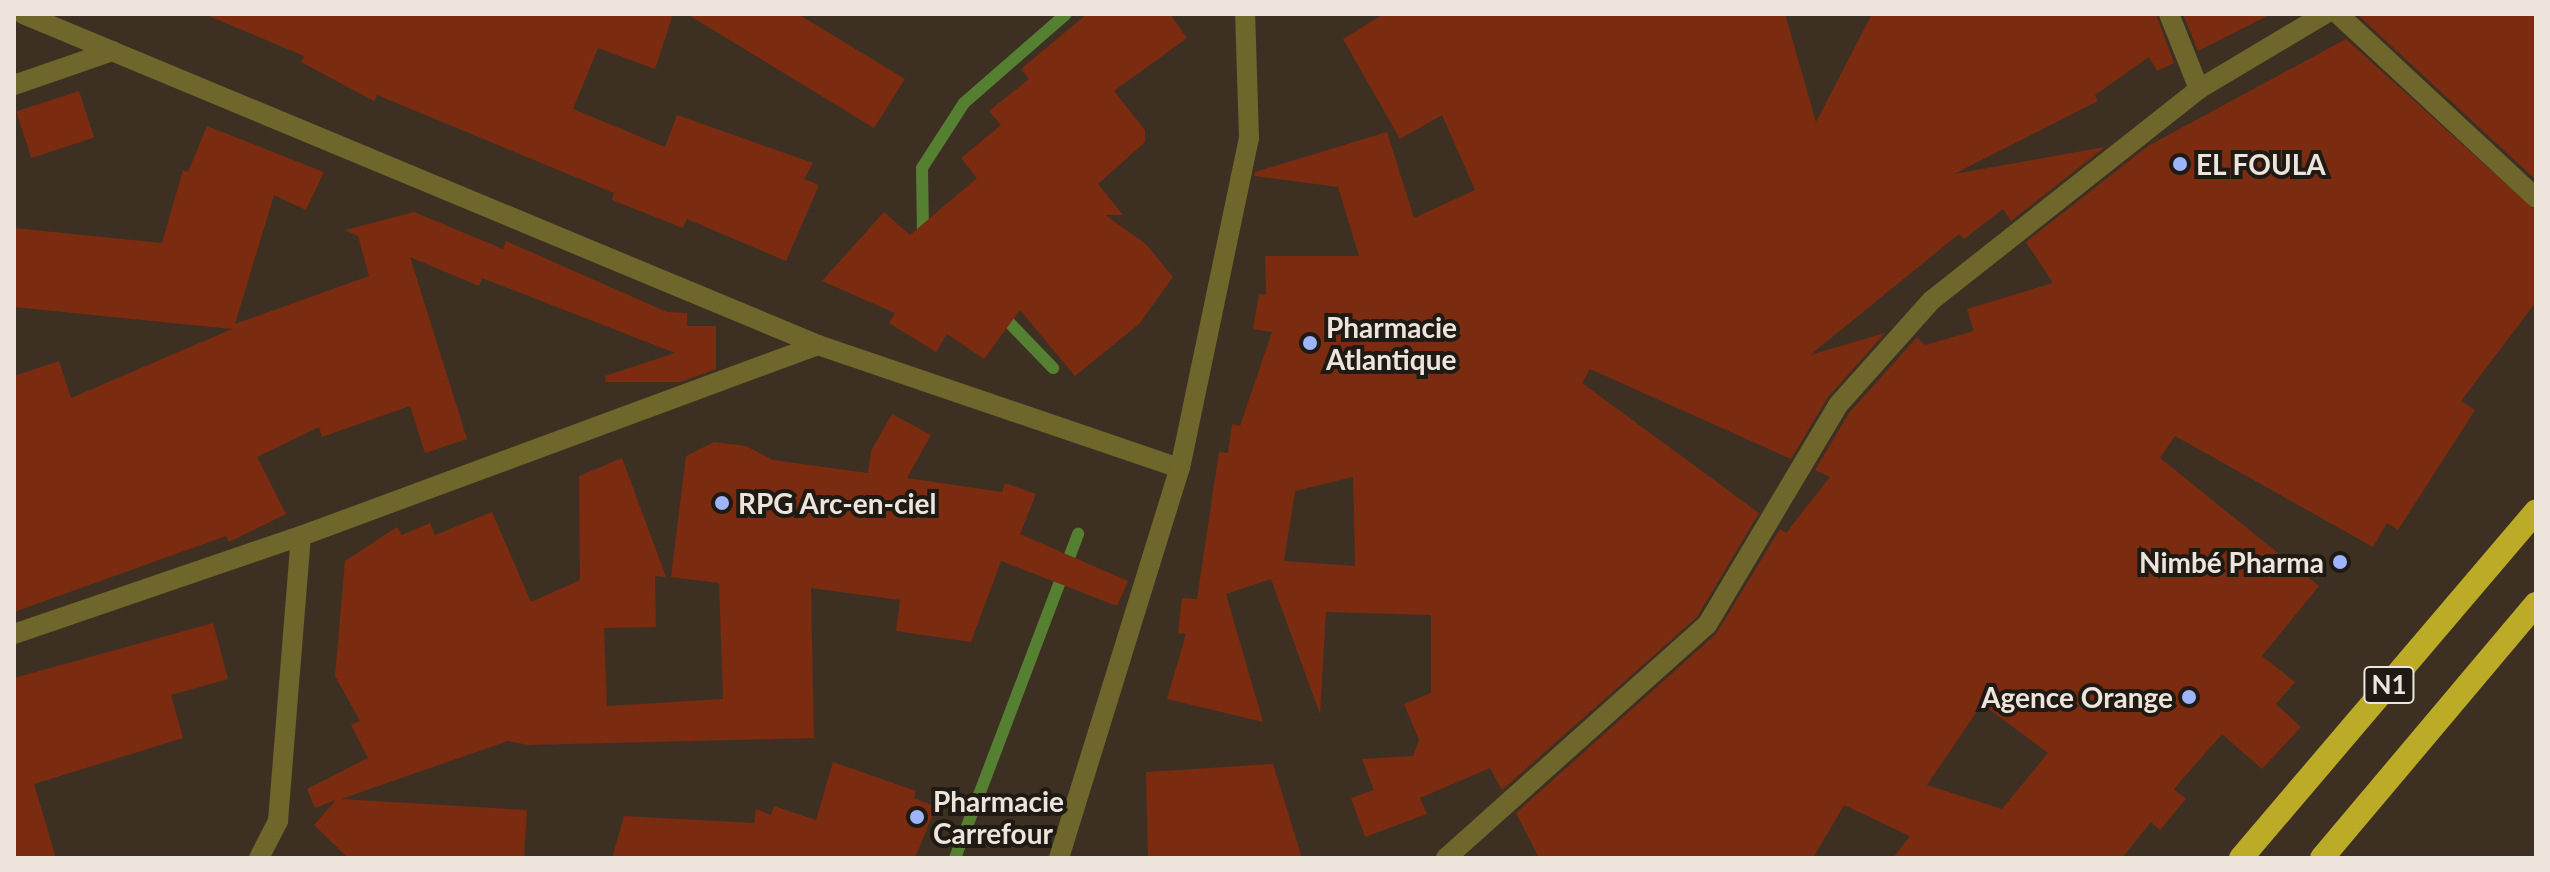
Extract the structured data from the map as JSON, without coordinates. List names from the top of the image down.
{
  "streets": {
    "highway": ["N1"]
  },
  "places": [
    "EL FOULA",
    "Pharmacie Atlantique",
    "RPG Arc-en-ciel",
    "Nimbé Pharma",
    "Agence Orange",
    "Pharmacie Carrefour"
  ]
}
